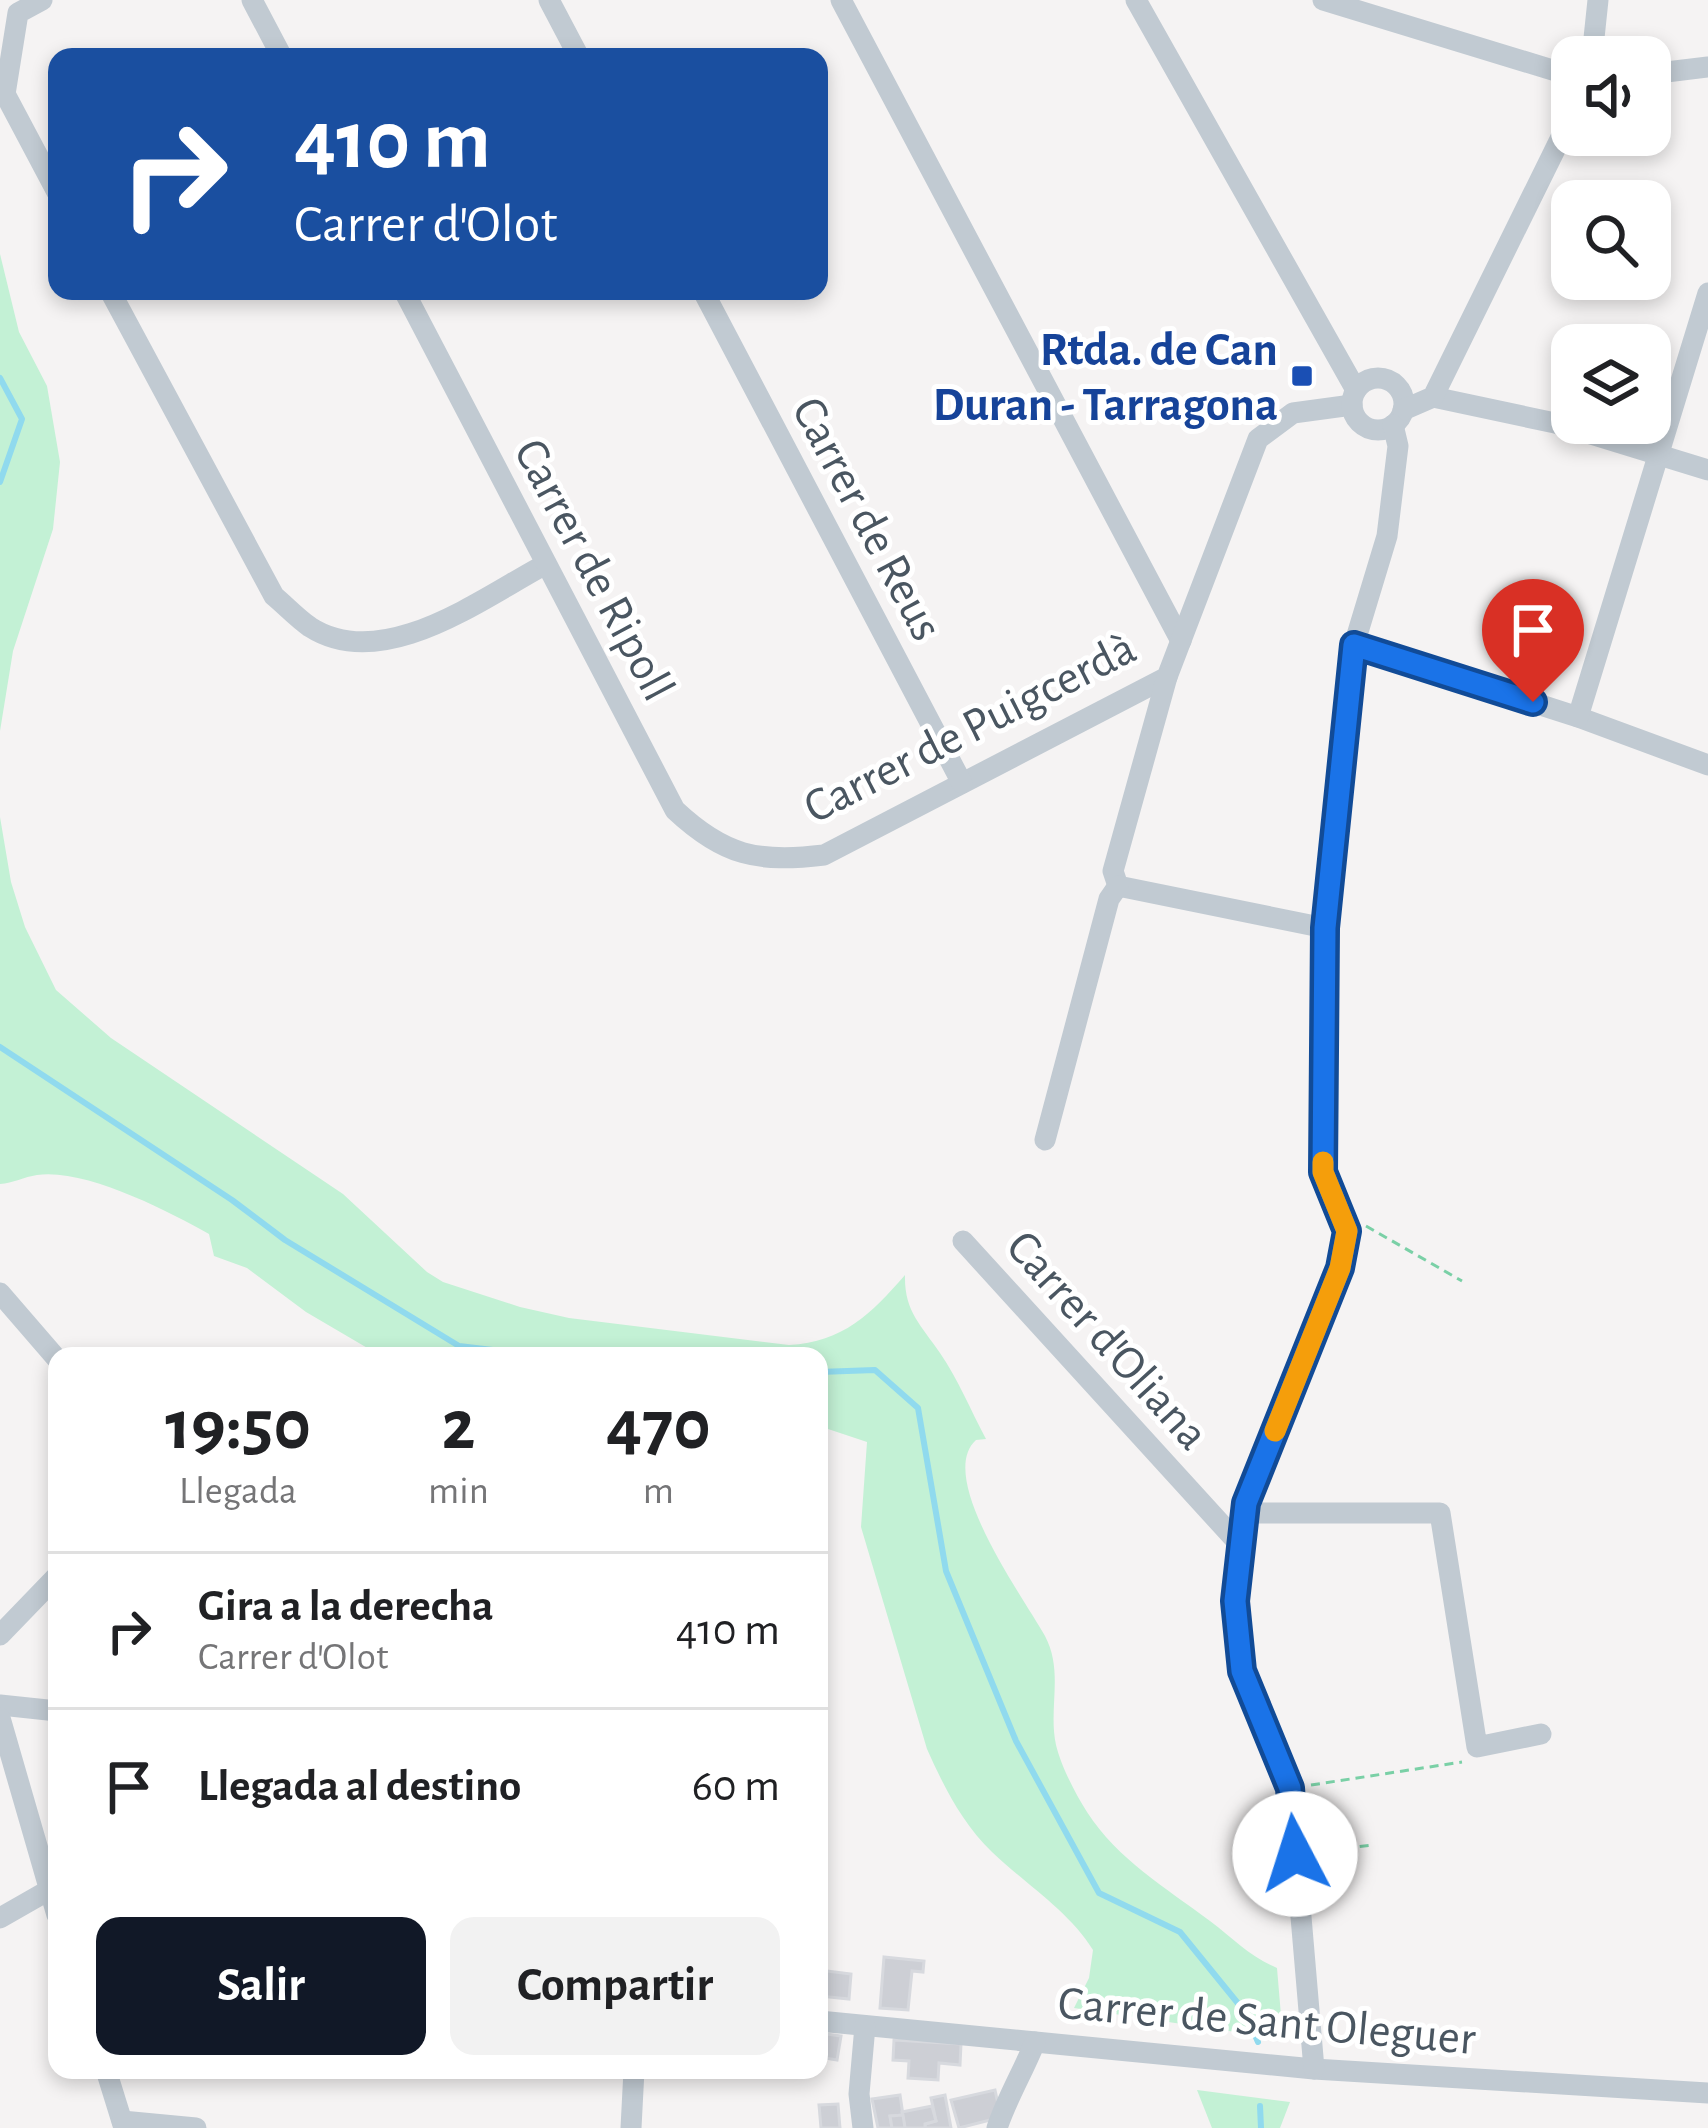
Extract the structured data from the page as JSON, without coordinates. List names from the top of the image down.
{
  "streets": {
    "street": [
      "Carrer de Reus",
      "Carrer de Ripoll",
      "Carrer de Puigcerdà",
      "Carrer d'Oliana",
      "Carrer de Sant Oleguer"
    ]
  },
  "crossings": [
    ["Carrer de Reus", "Carrer de Puigcerdà"],
    ["Carrer de Ripoll", "Carrer de Puigcerdà"]
  ],
  "places": {
    "transit": ["Rtda. de Can Duran - Tarragona"]
  },
  "page": {
    "turn": ["410 m", "Carrer d'Olot"],
    "eta": [
      "19:50",
      "Llegada",
      "2",
      "min",
      "470",
      "m"
    ],
    "list": [
      {
        "name": "Gira a la derecha",
        "note": "Carrer d'Olot",
        "value": "410 m"
      },
      {
        "name": "Llegada al destino",
        "value": "60 m"
      }
    ],
    "buttons": ["Salir", "Compartir"]
  }
}
